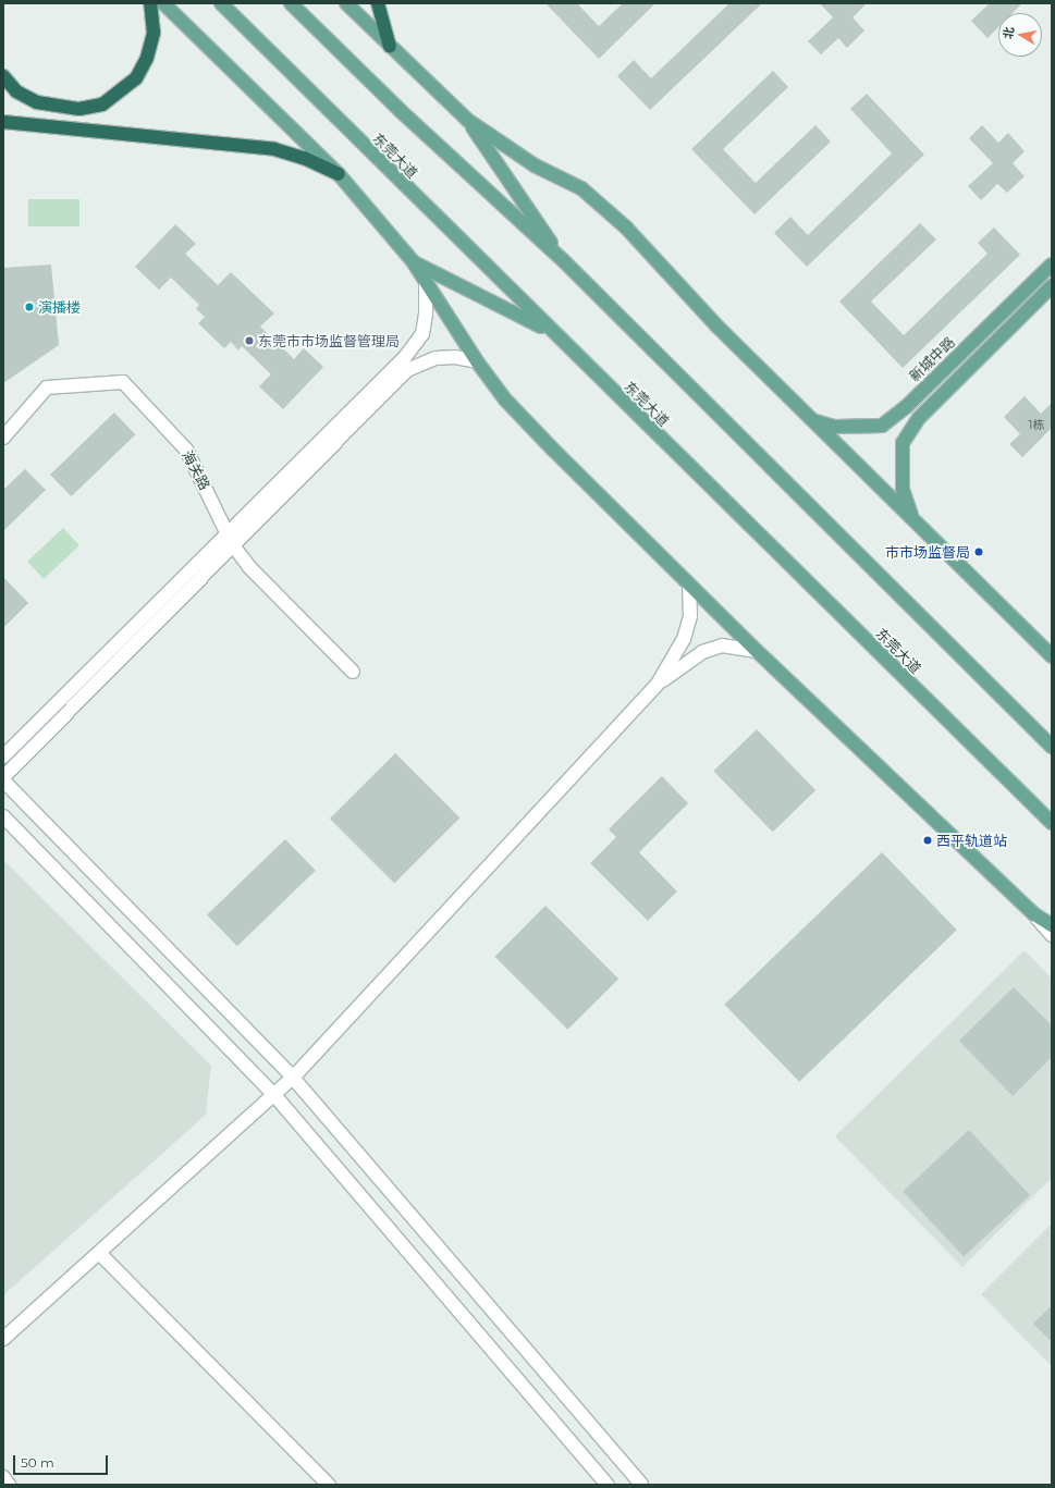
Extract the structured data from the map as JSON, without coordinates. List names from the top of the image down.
{
  "streets": {
    "main road": ["东莞大道", "新城中路"],
    "street": ["海关路"]
  },
  "places": [
    "演播楼",
    "东莞市市场监督管理局",
    "市市场监督局",
    "西平轨道站"
  ],
  "house_numbers": ["1栋"],
  "scale_bar": "50 m",
  "north": "left"
}
